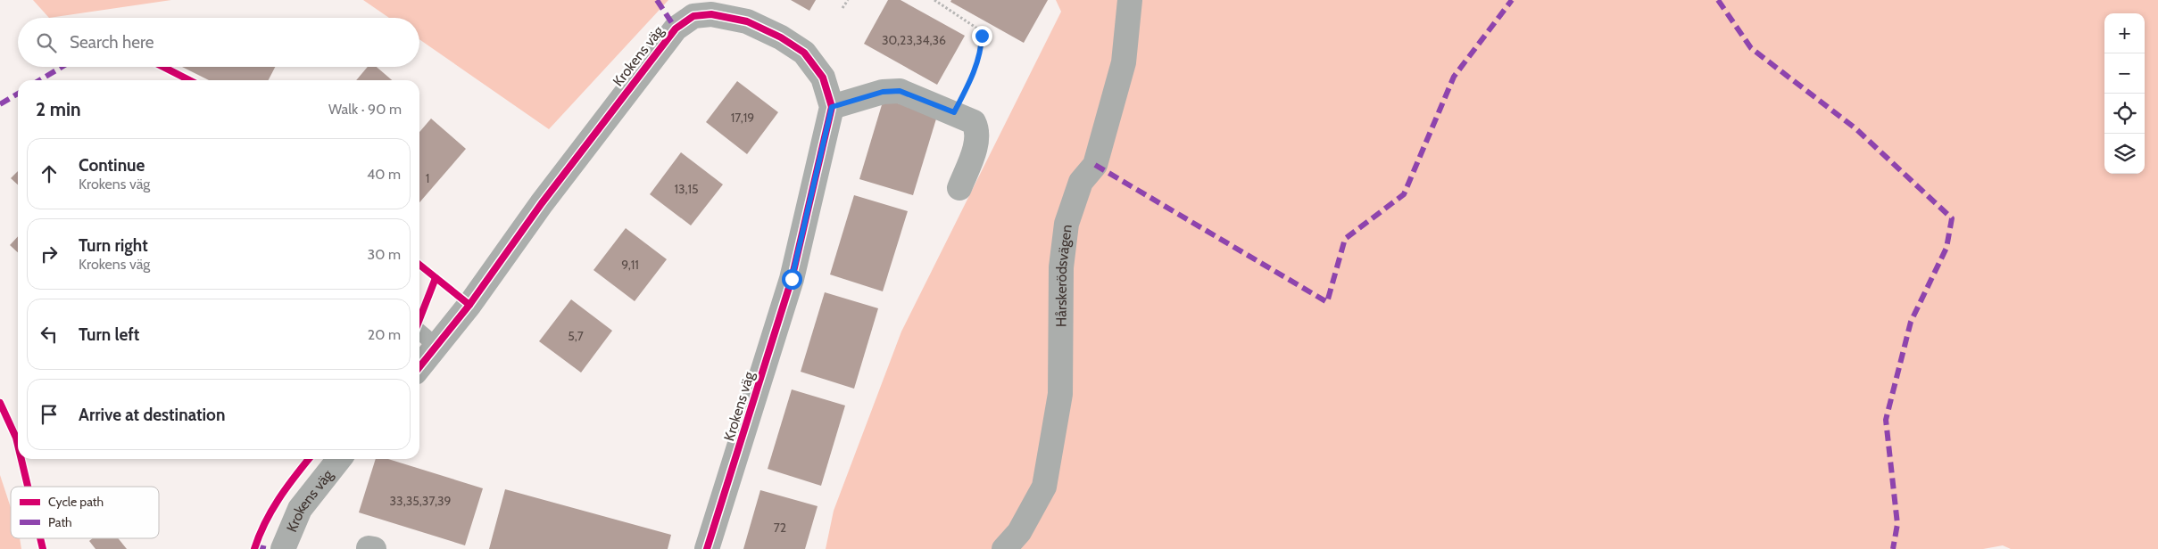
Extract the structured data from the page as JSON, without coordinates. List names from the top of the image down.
{
  "streets": {
    "street": ["Krokens väg", "Hårskerödsvägen"]
  },
  "house_numbers": [
    "30,23,34,36",
    "17,19",
    "1",
    "13,15",
    "9,11",
    "5,7",
    "33,35,37,39",
    "72"
  ],
  "legend": ["Cycle path", "Path"],
  "page": {
    "map_buttons": ["+", "−"],
    "search": "Search here",
    "heading": ["2 min", "Walk · 90 m"],
    "list": [
      ["Continue", "Krokens väg", "40 m"],
      ["Turn right", "Krokens väg", "30 m"],
      ["Turn left", "20 m"],
      "Arrive at destination"
    ]
  }
}
